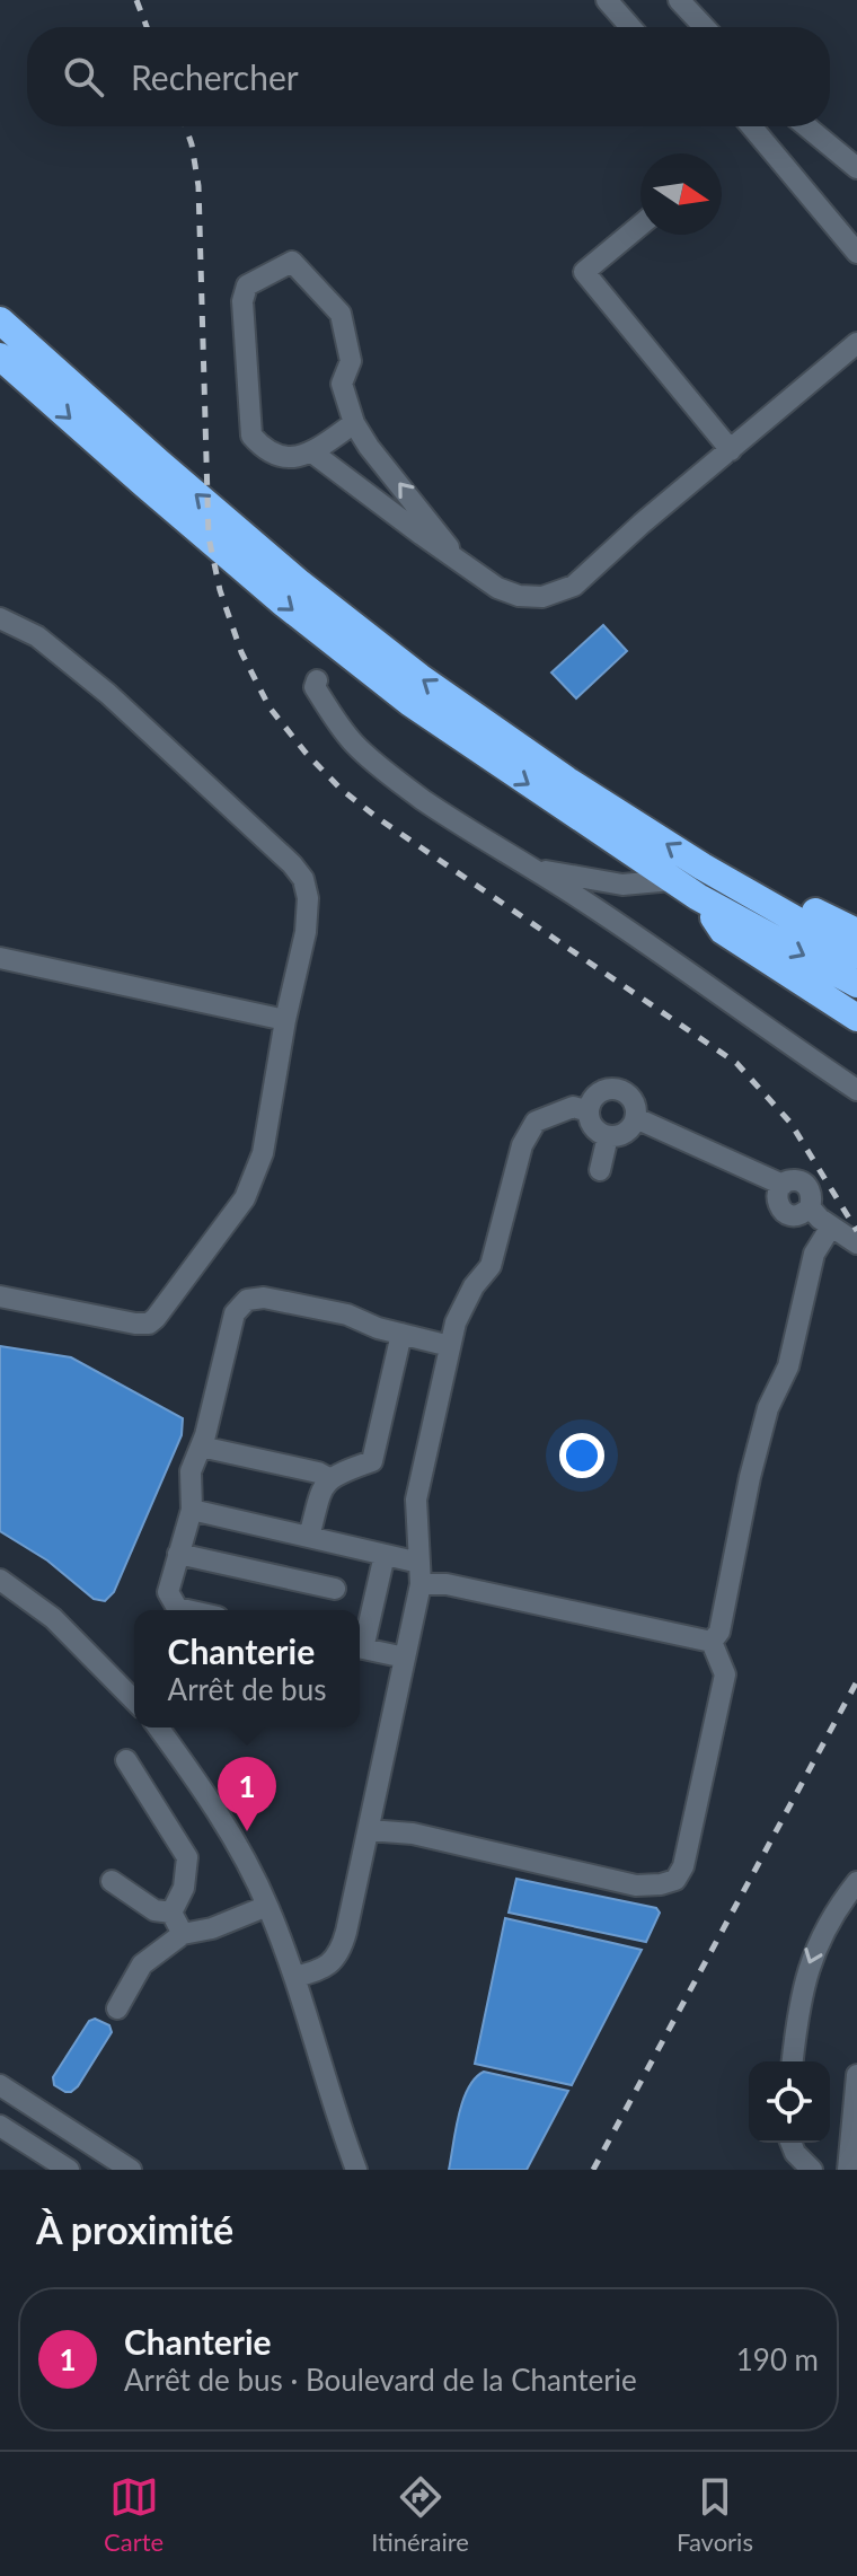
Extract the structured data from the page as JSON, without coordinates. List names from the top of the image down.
{
  "north": "right",
  "page": {
    "search": "Rechercher",
    "popup": ["Chanterie", "Arrêt de bus"],
    "pins": "1",
    "heading": "À proximité",
    "list": [
      {
        "mark": "1",
        "name": "Chanterie",
        "note": "Arrêt de bus · Boulevard de la Chanterie",
        "value": "190 m"
      }
    ],
    "nav": ["Carte", "Itinéraire", "Favoris"]
  }
}
